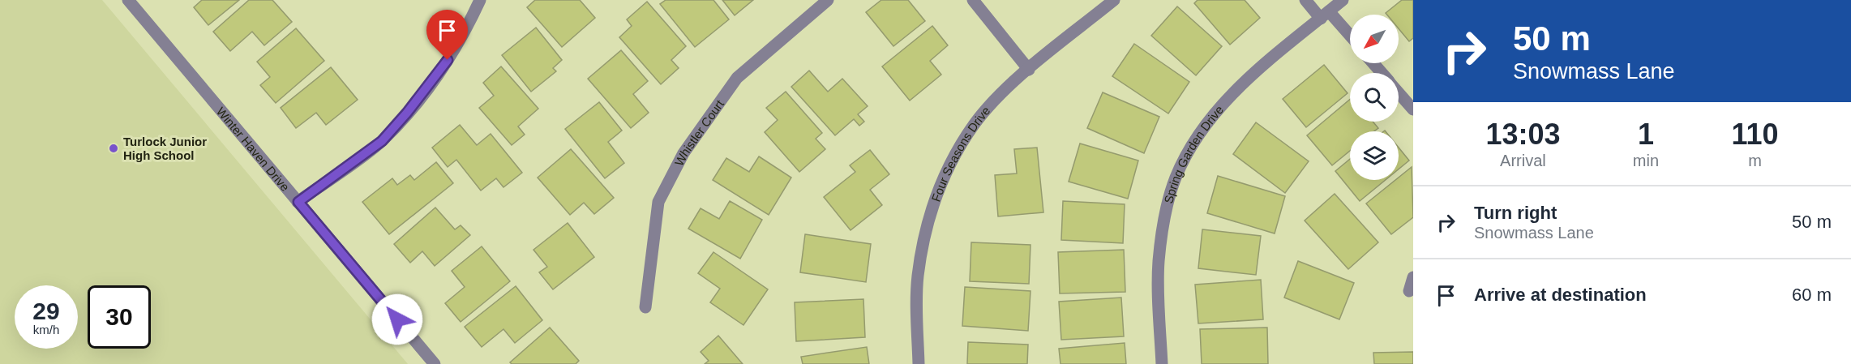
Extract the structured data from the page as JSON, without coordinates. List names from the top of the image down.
{
  "streets": {
    "street": [
      "Whistler Court",
      "Winter Haven Drive",
      "Four Seasons Drive",
      "Spring Garden Drive"
    ]
  },
  "places": ["Turlock Junior High School"],
  "north": "bottom left",
  "page": {
    "turn": ["50 m", "Snowmass Lane"],
    "eta": [
      "13:03",
      "Arrival",
      "1",
      "min",
      "110",
      "m"
    ],
    "list": [
      {
        "name": "Turn right",
        "note": "Snowmass Lane",
        "value": "50 m"
      },
      {
        "name": "Arrive at destination",
        "value": "60 m"
      }
    ],
    "speed": "29 km/h",
    "limit": "30"
  }
}
